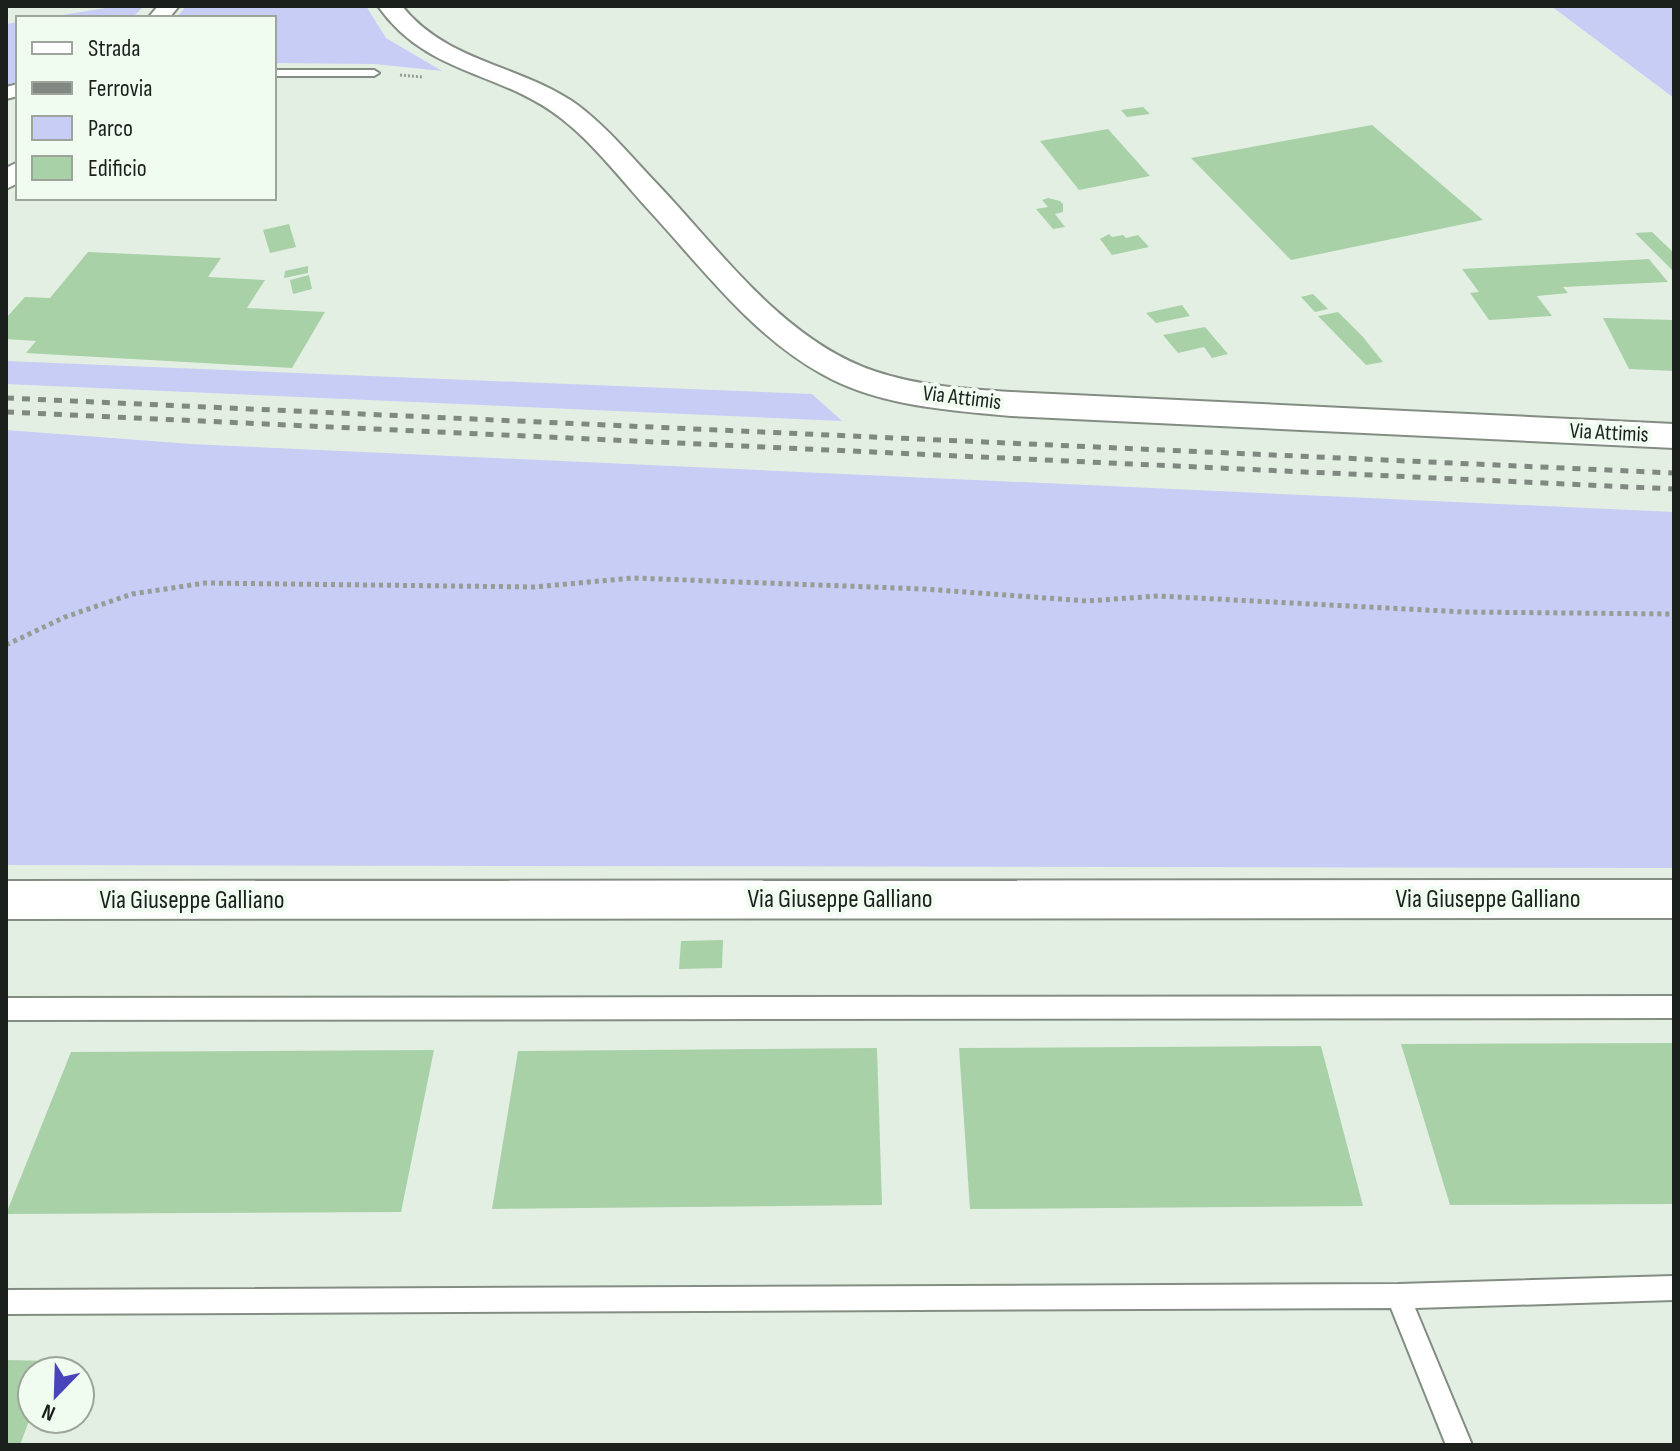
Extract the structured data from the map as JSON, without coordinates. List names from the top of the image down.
{
  "streets": {
    "street": ["Via Attimis", "Via Giuseppe Galliano"]
  },
  "legend": [
    "Strada",
    "Ferrovia",
    "Parco",
    "Edificio"
  ],
  "north": "bottom left"
}
